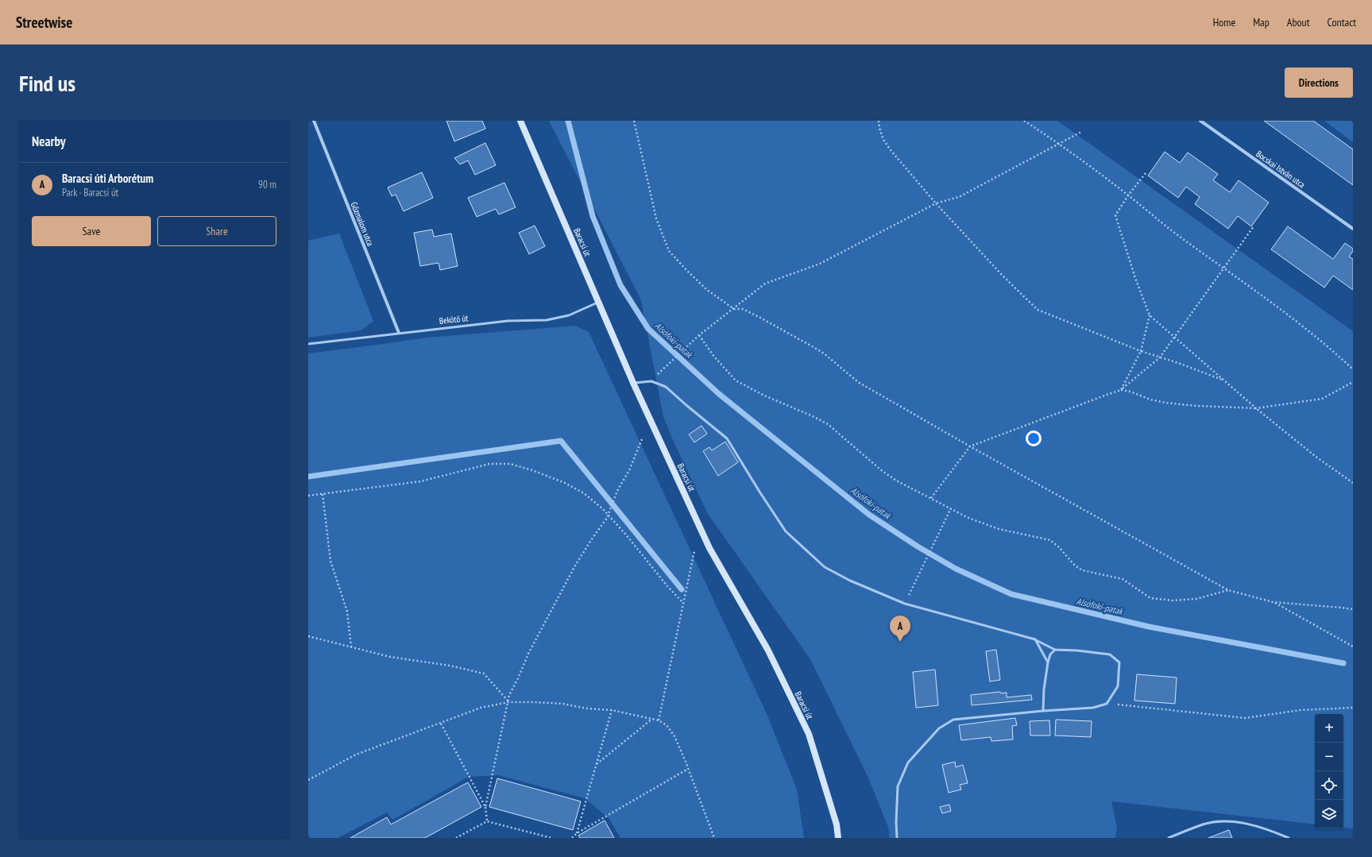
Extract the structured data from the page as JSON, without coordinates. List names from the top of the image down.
{
  "streets": {
    "street": ["Bocskai István utca", "Gőzmalom utca", "Baracsi út"],
    "lane": ["Bekötő út"]
  },
  "crossings": [
    ["Gőzmalom utca", "Bekötő út"],
    ["Baracsi út", "Bekötő út"]
  ],
  "water": ["Alsófoki-patak"],
  "page": {
    "header": "Streetwise",
    "nav": [
      "Home",
      "Map",
      "About",
      "Contact"
    ],
    "buttons": [
      "Directions",
      ["Save", "Share"]
    ],
    "title": "Find us",
    "heading": "Nearby",
    "list": [
      {
        "mark": "A",
        "name": "Baracsi úti Arborétum",
        "note": "Park · Baracsi út",
        "value": "90 m"
      }
    ],
    "pins": "A",
    "map_buttons": ["+", "−"]
  }
}
